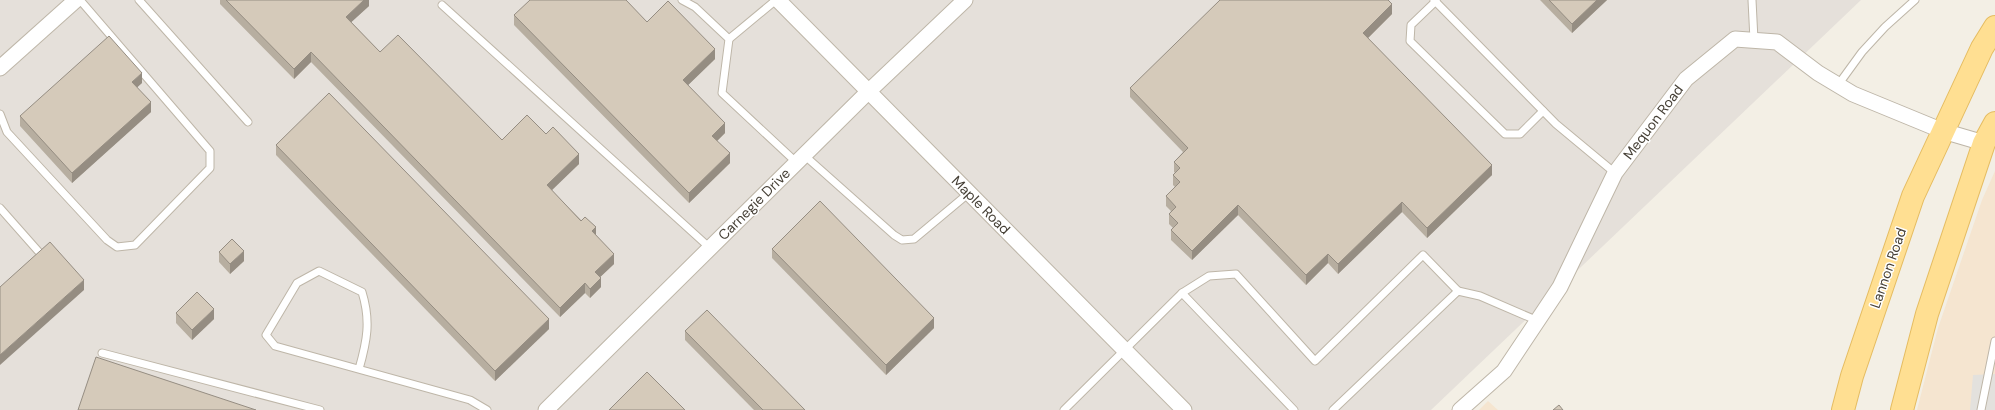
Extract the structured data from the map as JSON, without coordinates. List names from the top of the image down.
{
  "streets": {
    "main road": ["Lannon Road"],
    "street": ["Mequon Road", "Carnegie Drive", "Maple Road"]
  },
  "crossings": [
    ["Mequon Road", "Lannon Road"],
    ["Carnegie Drive", "Maple Road"]
  ]
}
